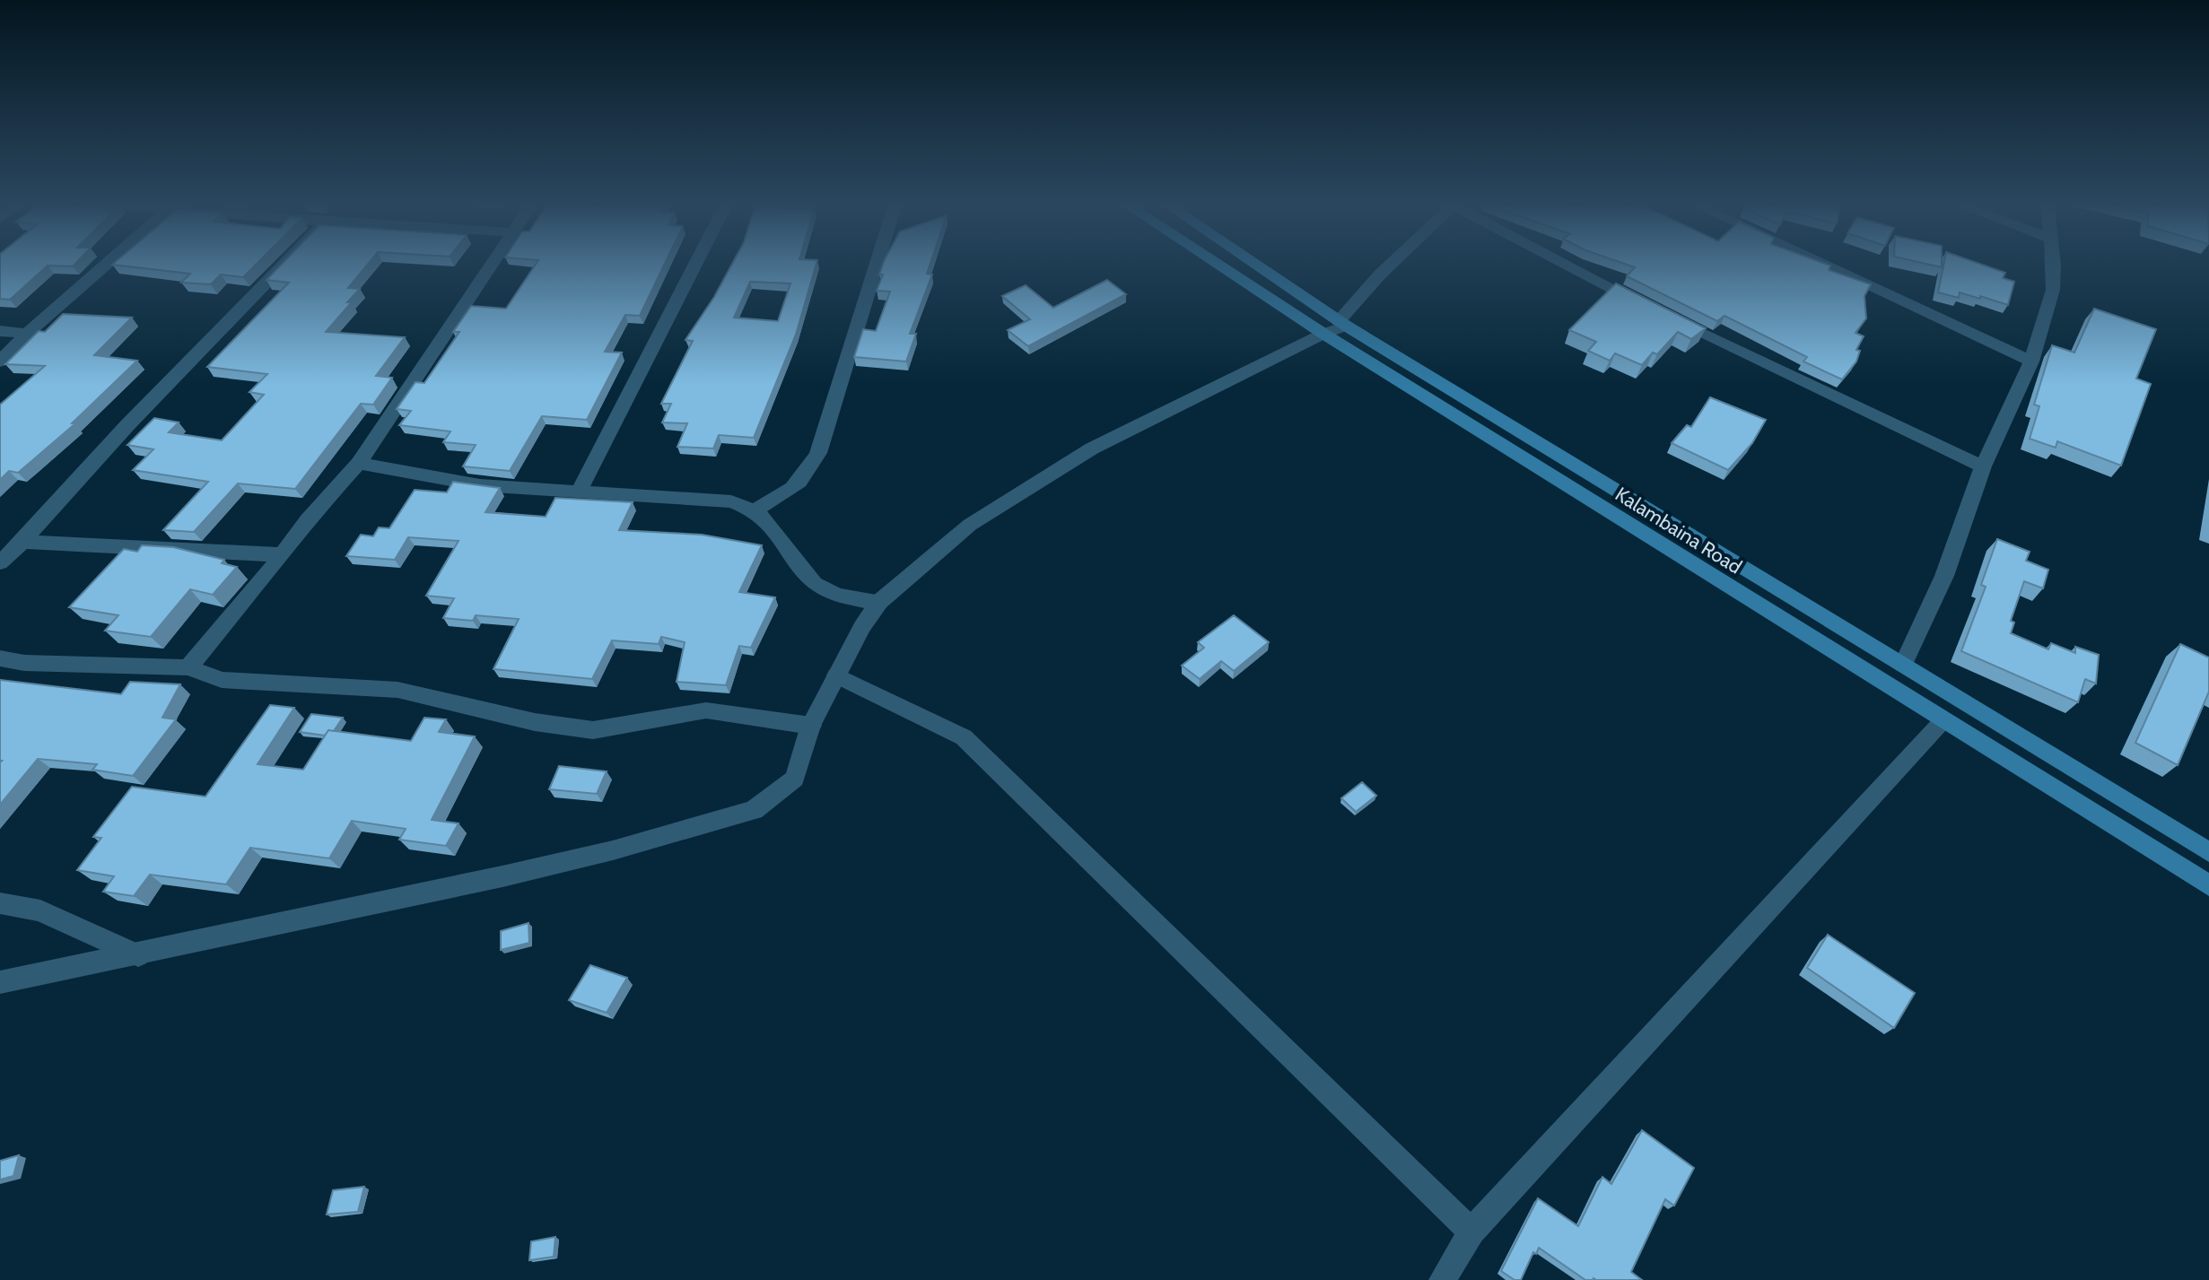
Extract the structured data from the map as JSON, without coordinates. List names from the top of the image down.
{
  "streets": {
    "main road": ["Kalambaina Road"]
  }
}
